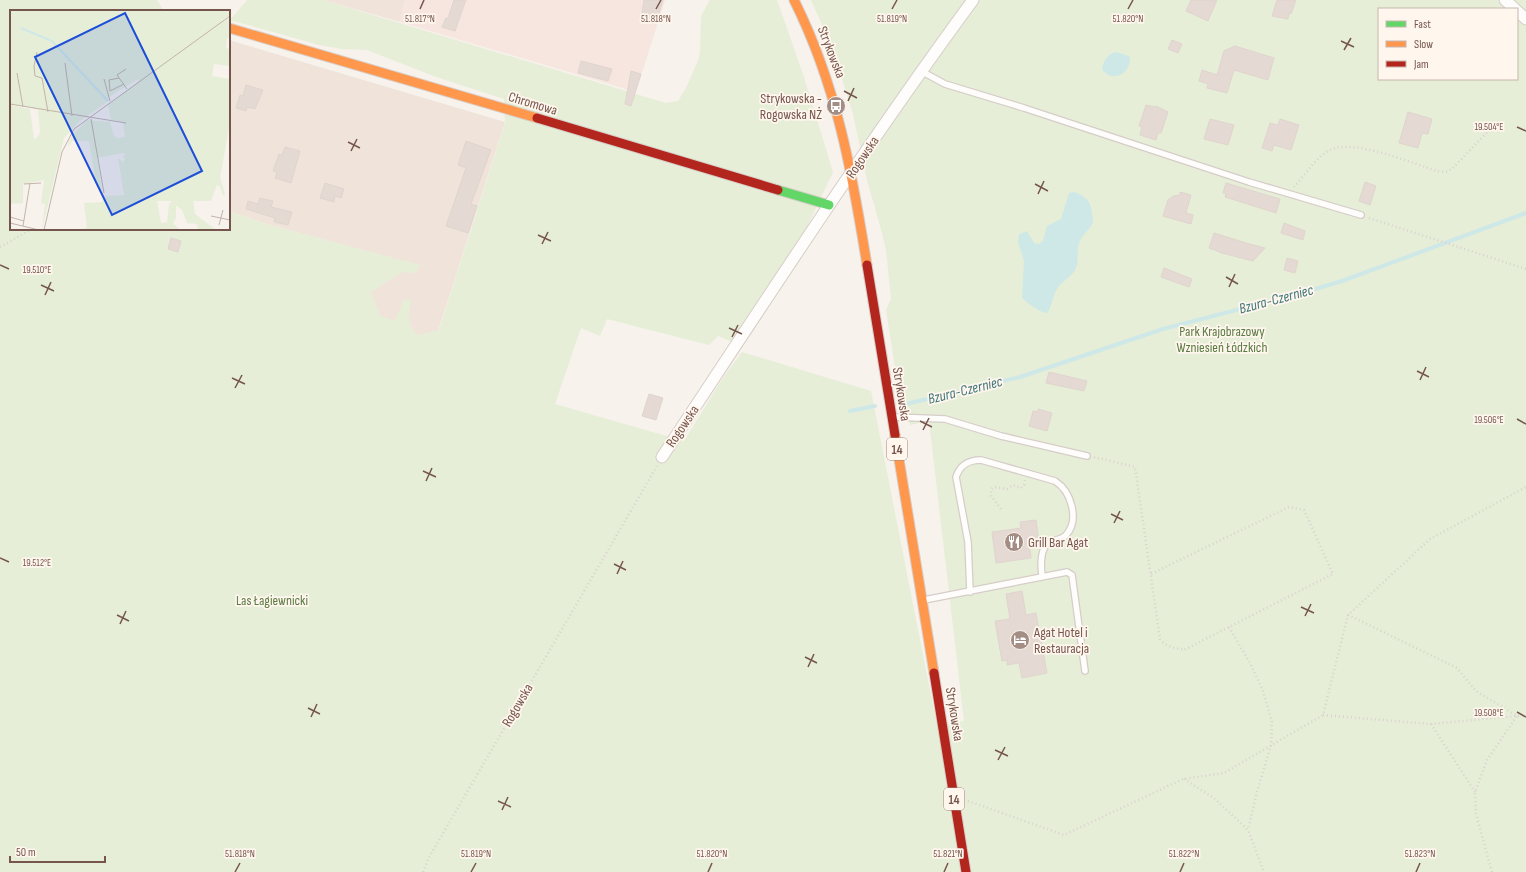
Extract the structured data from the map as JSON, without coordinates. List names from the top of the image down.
{
  "streets": {
    "main road": ["Strykowska", "Chromowa", "14"],
    "street": ["Rogowska"]
  },
  "crossings": [
    ["Strykowska", "Rogowska"],
    ["Chromowa", "Rogowska"]
  ],
  "water": ["Bzura-Czerniec"],
  "parks": ["Park Krajobrazowy Wzniesień Łódzkich", "Las Łagiewnicki"],
  "places": {
    "bus stop": ["Strykowska - Rogowska NŻ"],
    "restaurant": ["Grill Bar Agat"],
    "hotel": ["Agat Hotel i Restauracja"]
  },
  "legend": ["Fast", "Slow", "Jam"],
  "scale_bar": "50 m",
  "coordinates": [
    "51.817°N",
    "51.818°N",
    "51.819°N",
    "51.820°N",
    "19.504°E",
    "19.510°E",
    "19.506°E",
    "19.512°E",
    "19.508°E",
    "51.821°N",
    "51.822°N",
    "51.823°N"
  ]
}
